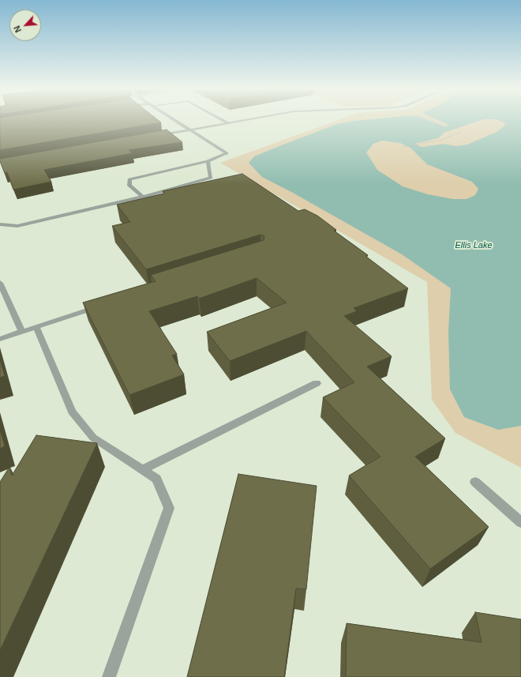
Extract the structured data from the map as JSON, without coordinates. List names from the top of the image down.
{
  "water": ["Ellis Lake"],
  "north": "bottom left"
}
